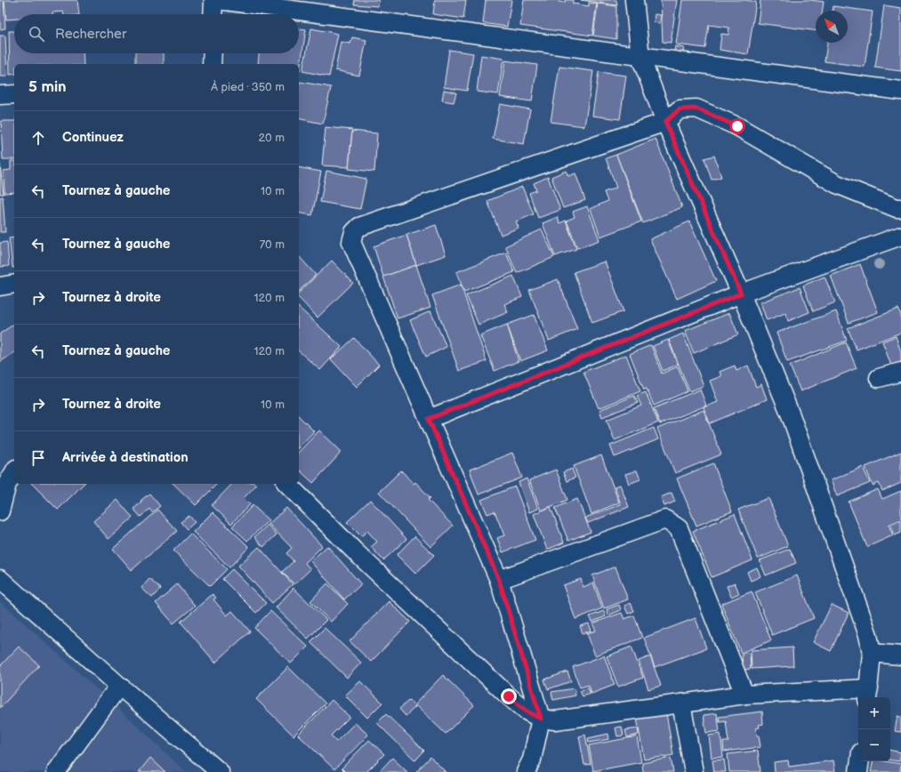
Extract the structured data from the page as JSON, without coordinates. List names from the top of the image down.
{
  "north": "top left",
  "page": {
    "search": "Rechercher",
    "heading": ["5 min", "À pied · 350 m"],
    "list": [
      ["Continuez", "20 m"],
      ["Tournez à gauche", "10 m"],
      ["Tournez à gauche", "70 m"],
      ["Tournez à droite", "120 m"],
      ["Tournez à gauche", "120 m"],
      ["Tournez à droite", "10 m"],
      "Arrivée à destination"
    ],
    "map_buttons": ["+", "−"]
  }
}
